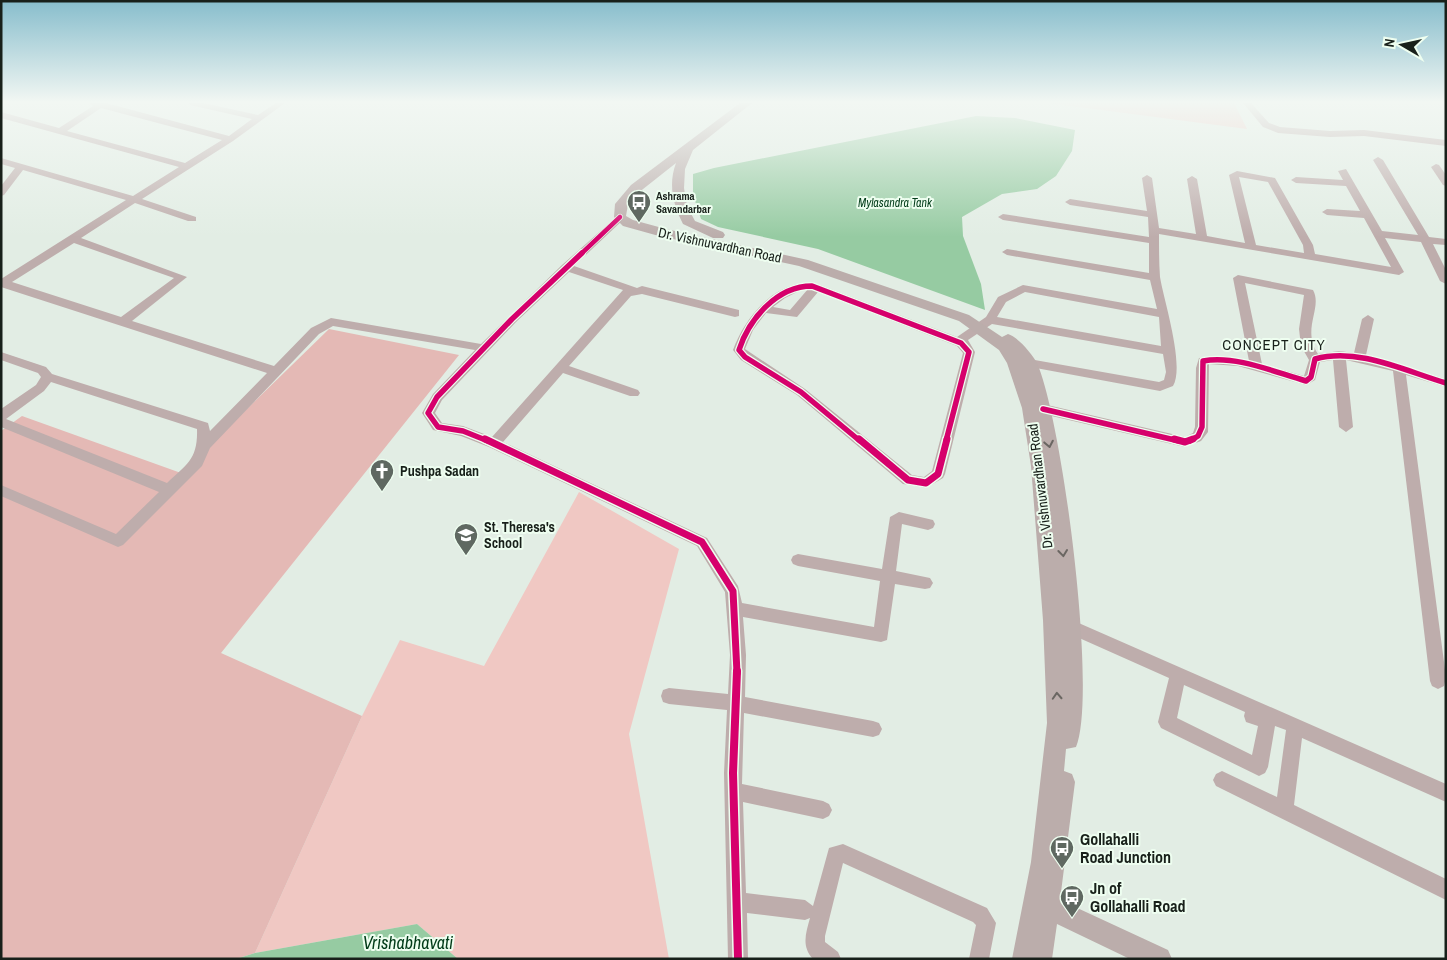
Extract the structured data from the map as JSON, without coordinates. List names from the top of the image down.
{
  "streets": {
    "main road": ["Dr. Vishnuvardhan Road"]
  },
  "districts": ["CONCEPT CITY"],
  "water": ["Mylasandra Tank", "Vrishabhavati"],
  "places": {
    "bus stop": ["Ashrama Savandarbar", "Gollahalli Road Junction", "Jn of Gollahalli Road"],
    "church": ["Pushpa Sadan"],
    "school or university": ["St. Theresa's School"]
  },
  "north": "left"
}
